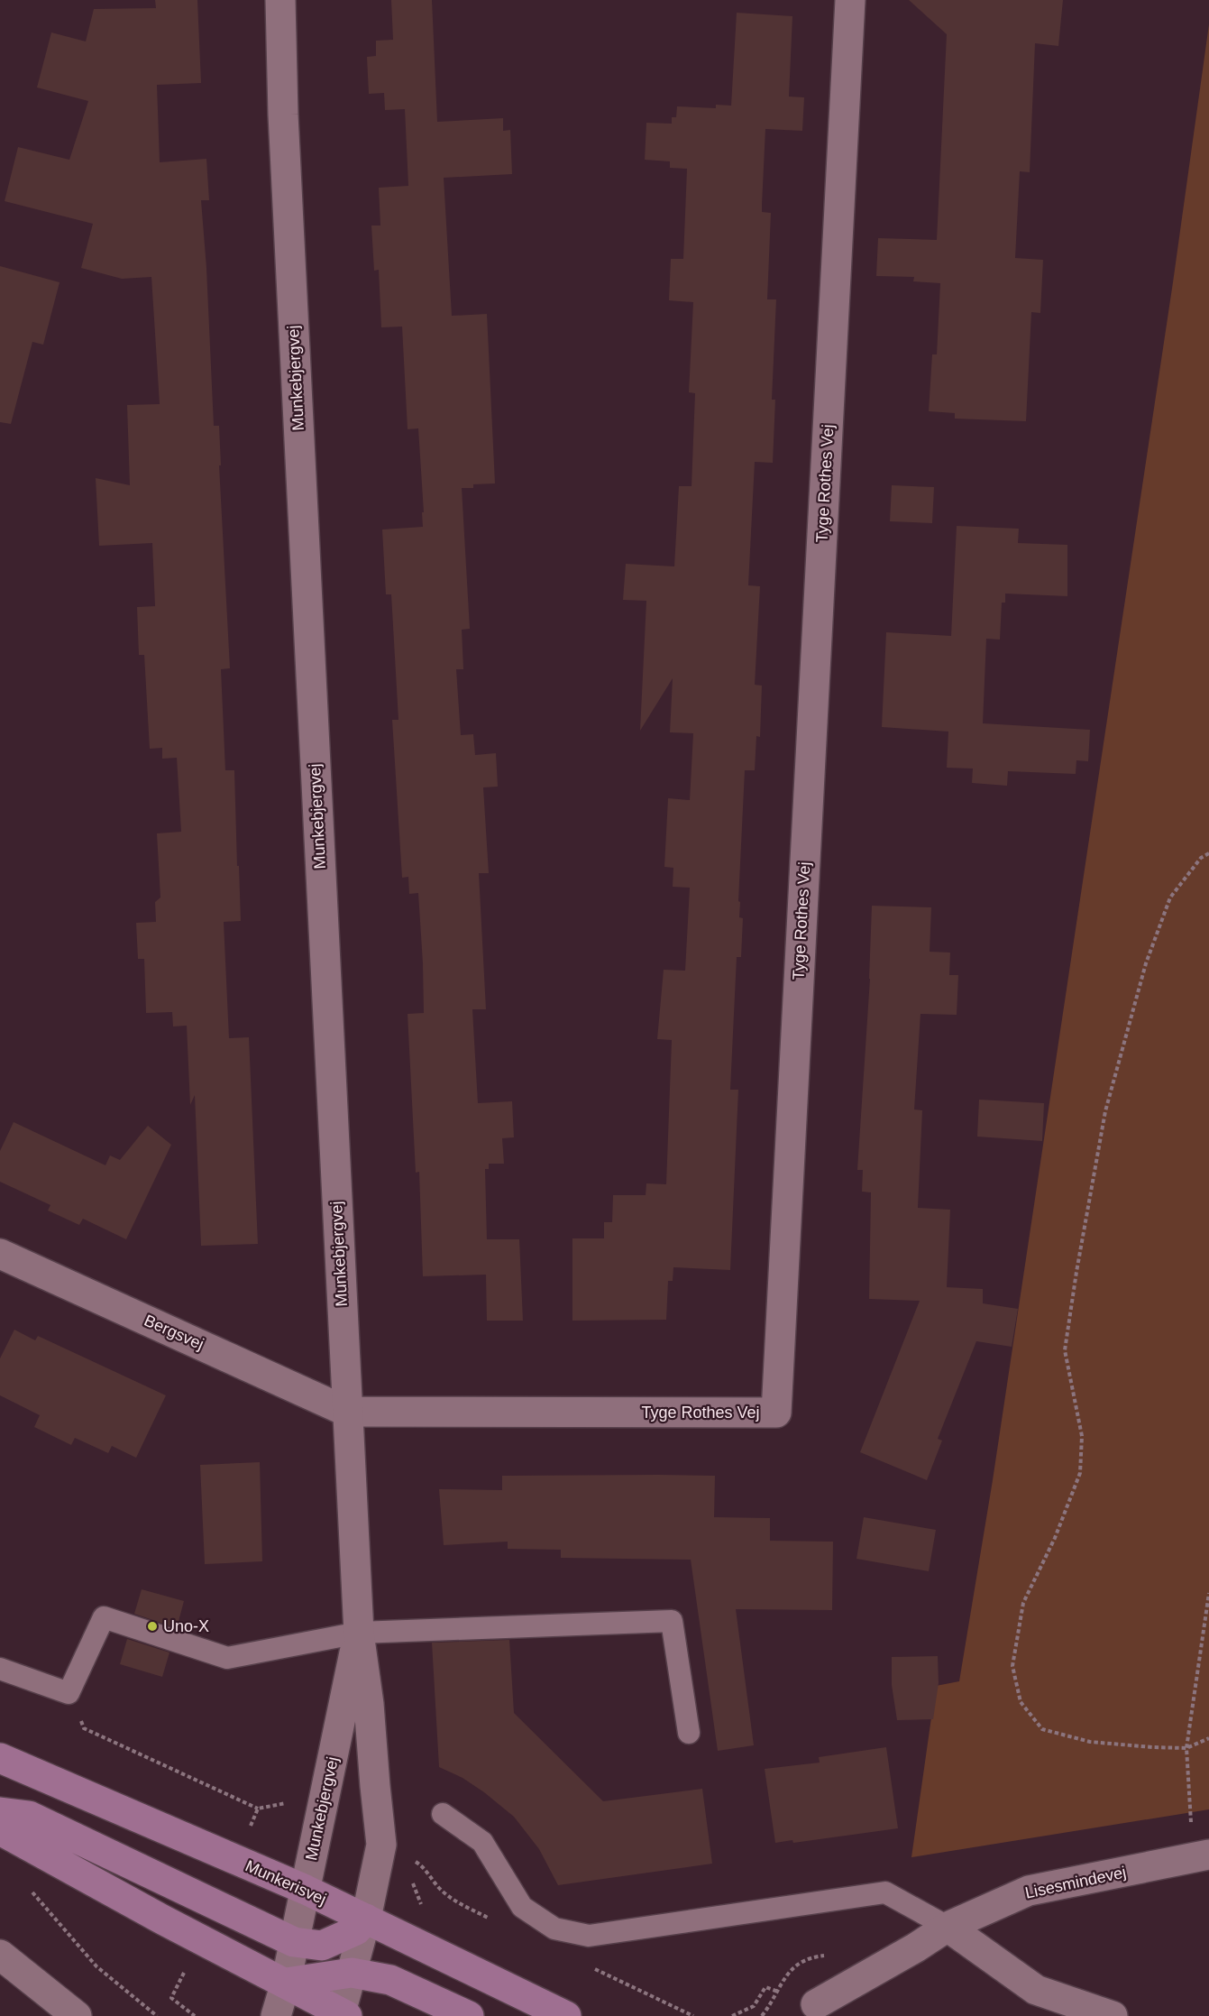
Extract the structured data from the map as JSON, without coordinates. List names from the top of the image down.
{
  "streets": {
    "main road": ["Munkerisvej"],
    "street": [
      "Munkebjergvej",
      "Tyge Rothes Vej",
      "Bergsvej",
      "Lisesmindevej"
    ]
  },
  "crossings": [
    ["Munkebjergvej", "Tyge Rothes Vej"],
    ["Munkebjergvej", "Bergsvej"],
    ["Munkebjergvej", "Munkerisvej"],
    ["Tyge Rothes Vej", "Bergsvej"]
  ],
  "places": ["Uno-X"]
}
